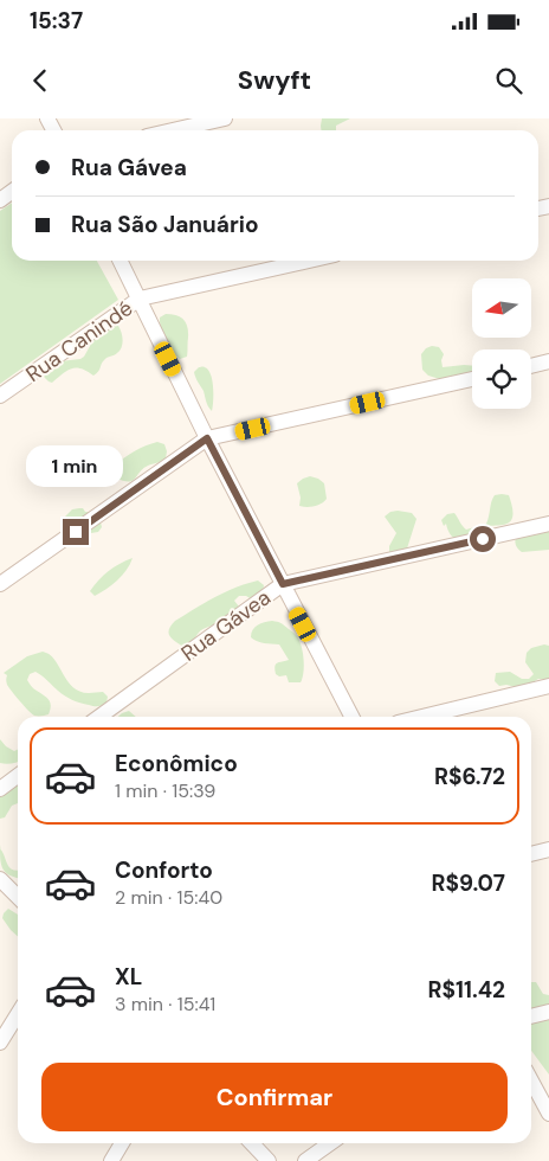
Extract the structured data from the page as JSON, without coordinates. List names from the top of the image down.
{
  "streets": {
    "street": ["Rua Canindé", "Rua Gávea"]
  },
  "north": "left",
  "page": {
    "status": "15:37",
    "header": "Swyft",
    "banner": ["Rua Gávea", "Rua São Januário"],
    "bubble": "1 min",
    "list": [
      {
        "name": "Econômico",
        "note": "1 min · 15:39",
        "value": "R$6.72"
      },
      {
        "name": "Conforto",
        "note": "2 min · 15:40",
        "value": "R$9.07"
      },
      {
        "name": "XL",
        "note": "3 min · 15:41",
        "value": "R$11.42"
      }
    ],
    "buttons": "Confirmar"
  }
}
